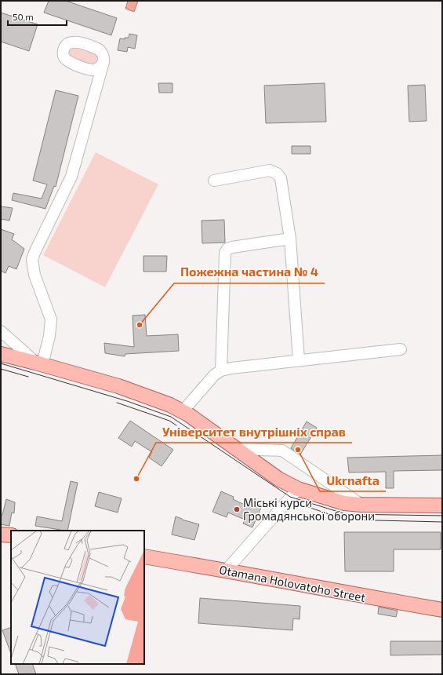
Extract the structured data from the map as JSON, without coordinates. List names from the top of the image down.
{
  "streets": {
    "main road": ["Otamana Holovatoho Street"]
  },
  "places": [
    "Пожежна частина № 4",
    "Ukrnafta",
    "Університет внутрішніх справ",
    "Міські курси Громадянської оборони"
  ],
  "scale_bar": "50 m"
}
